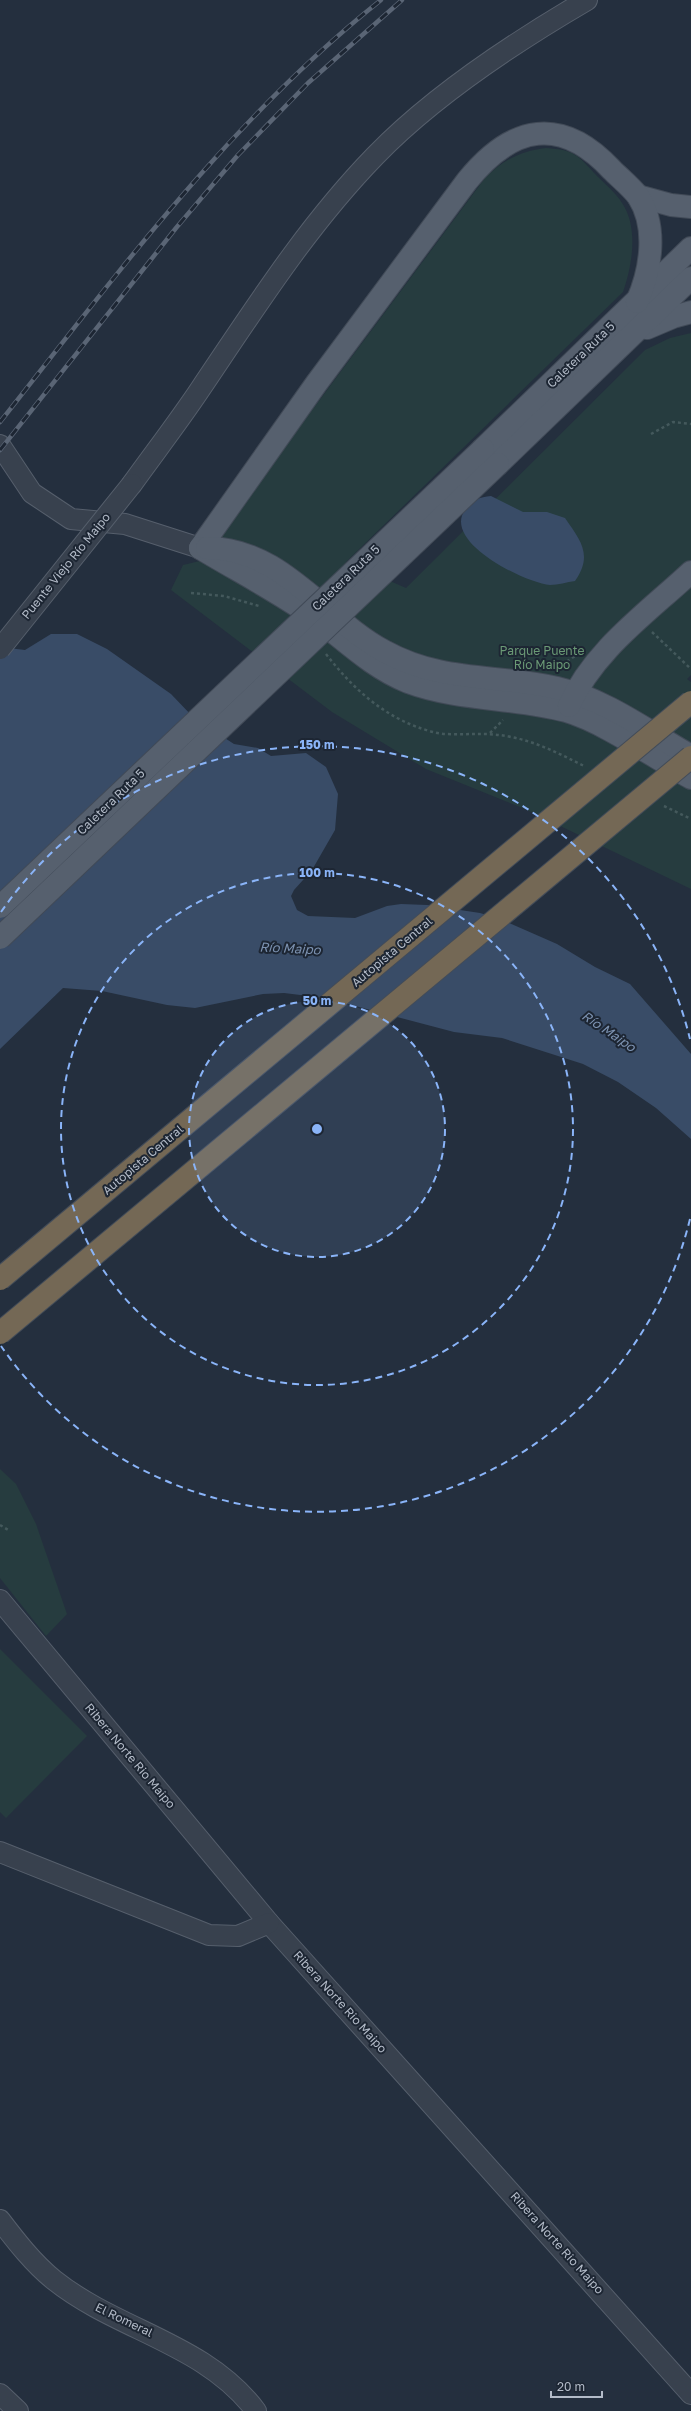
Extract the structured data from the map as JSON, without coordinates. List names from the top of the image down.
{
  "streets": {
    "highway": ["Autopista Central"],
    "main road": ["Caletera Ruta 5"],
    "street": ["Puente Viejo Río Maipo", "Ribera Norte Rio Maipo", "El Romeral"]
  },
  "water": ["Río Maipo"],
  "parks": ["Parque Puente Río Maipo"],
  "scale_bar": "20 m",
  "rings": ["150 m", "100 m", "50 m"]
}
